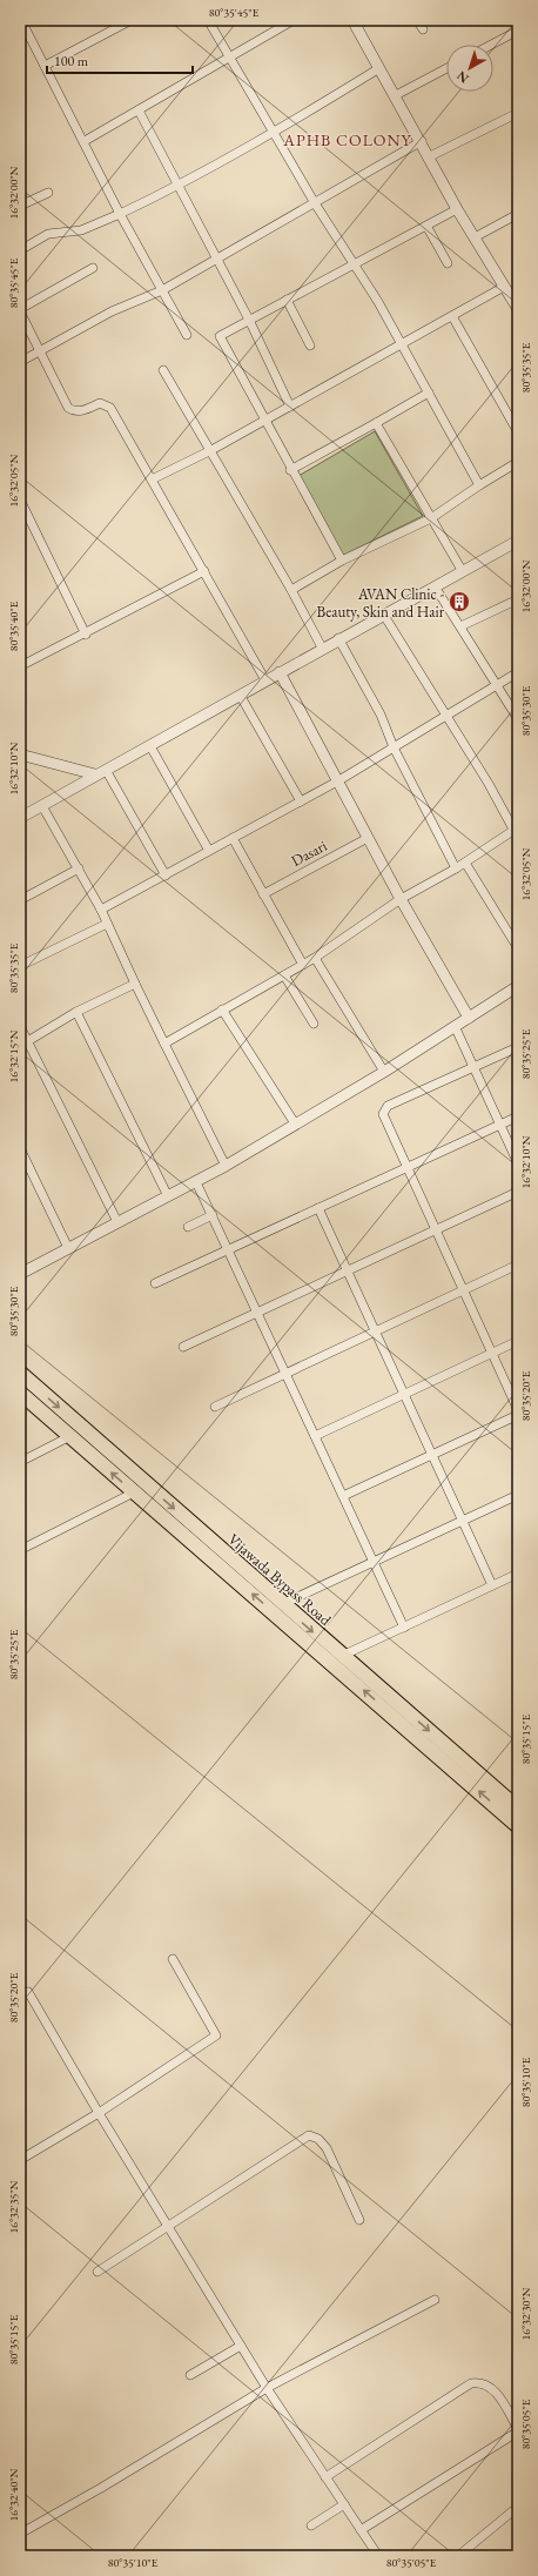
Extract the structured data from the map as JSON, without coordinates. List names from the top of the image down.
{
  "streets": {
    "main road": ["Vijawada Bypass Road"],
    "street": ["Dasari"]
  },
  "districts": ["APHB COLONY"],
  "places": {
    "building": ["AVAN Clinic - Beauty, Skin and Hair"]
  },
  "scale_bar": "100 m",
  "north": "bottom left",
  "coordinates": [
    "80°35'45\"E",
    "16°32'00\"N",
    "80°35'35\"E",
    "16°32'05\"N",
    "80°35'40\"E",
    "80°35'30\"E",
    "16°32'10\"N",
    "80°35'25\"E",
    "16°32'15\"N",
    "80°35'20\"E",
    "80°35'15\"E",
    "80°35'10\"E",
    "16°32'35\"N",
    "16°32'30\"N",
    "80°35'05\"E",
    "16°32'40\"N"
  ]
}
